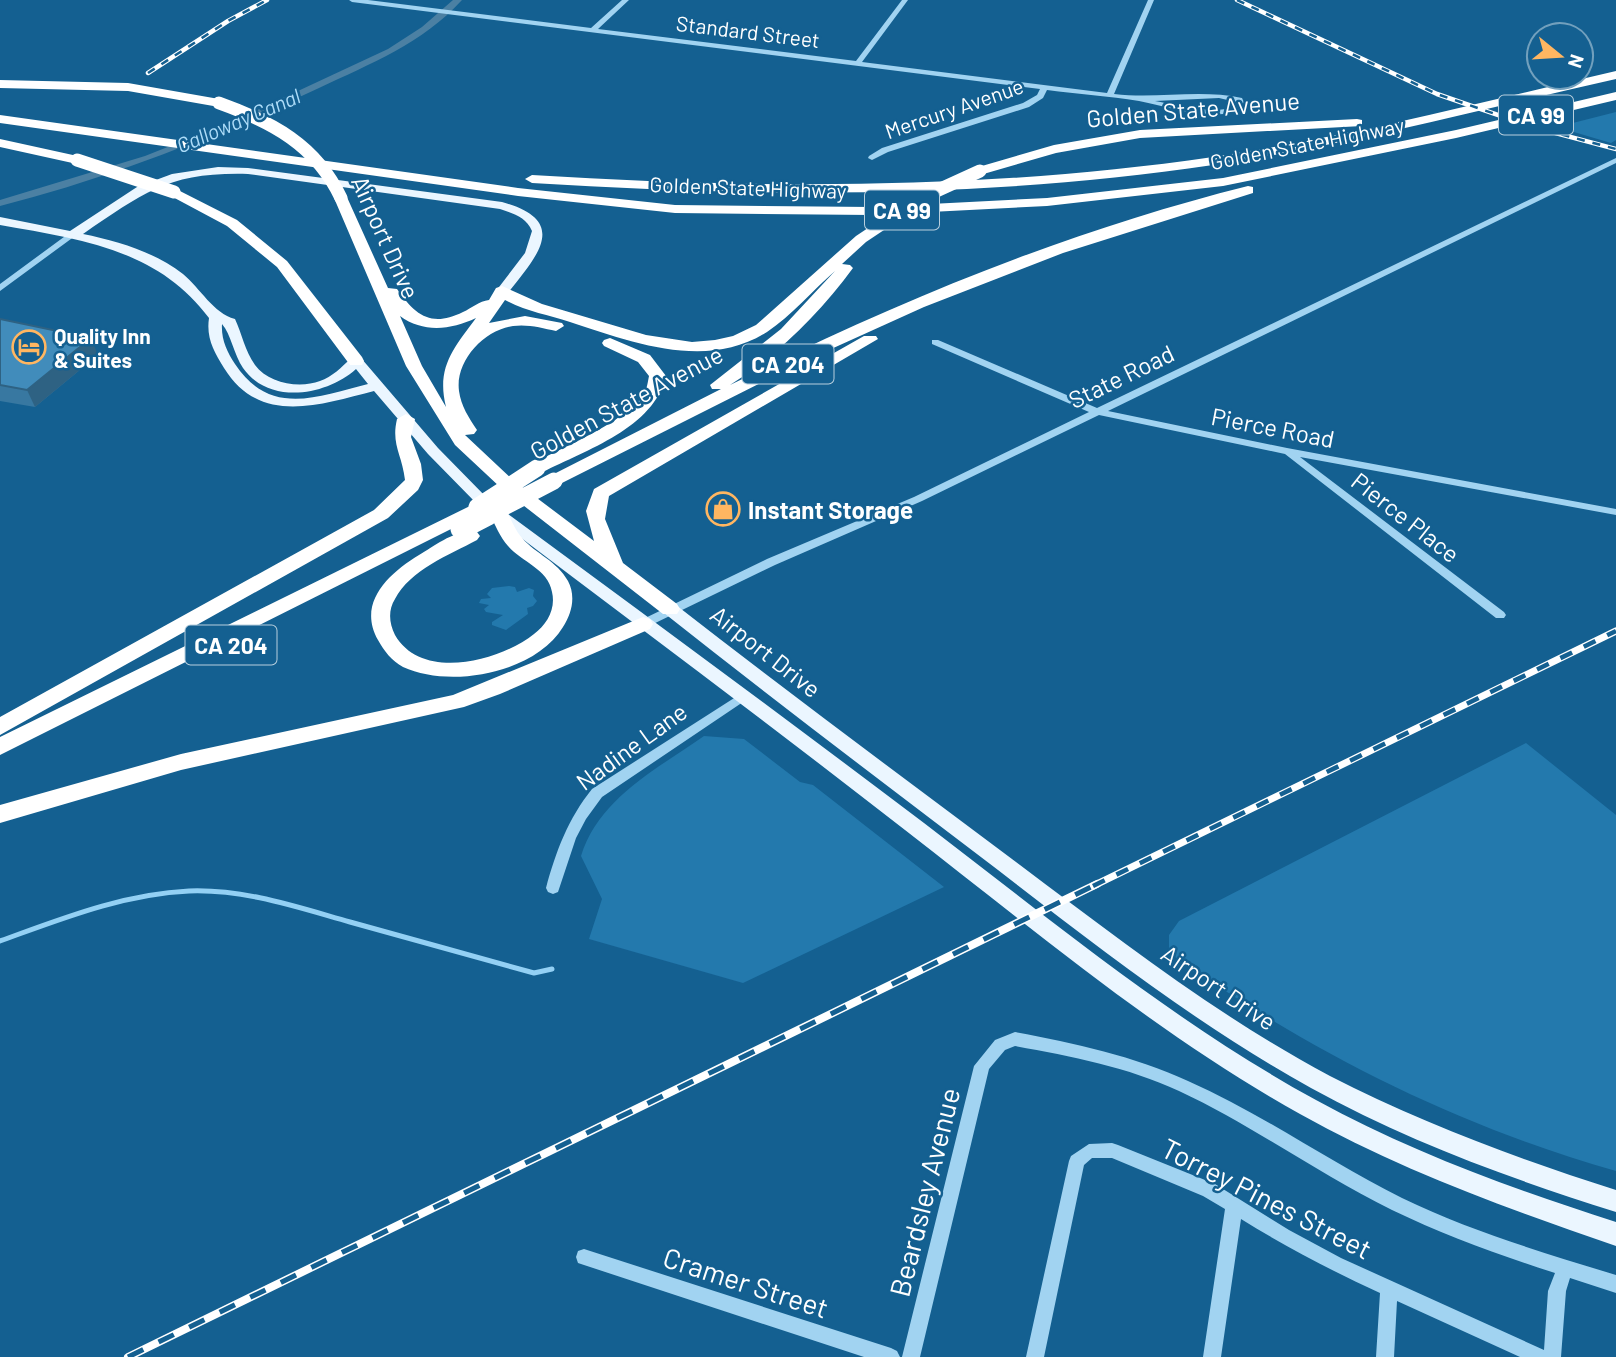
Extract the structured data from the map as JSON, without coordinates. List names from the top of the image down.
{
  "streets": {
    "highway": [
      "Golden State Avenue",
      "CA 99",
      "Golden State Highway",
      "Airport Drive",
      "CA 204"
    ],
    "street": [
      "Standard Street",
      "Mercury Avenue",
      "State Road",
      "Pierce Road",
      "Pierce Place",
      "Nadine Lane",
      "Beardsley Avenue",
      "Torrey Pines Street",
      "Cramer Street"
    ]
  },
  "crossings": [
    ["Standard Street", "Mercury Avenue"],
    ["Golden State Avenue", "Golden State Highway"],
    ["Airport Drive", "State Road"],
    ["Airport Drive", "Nadine Lane"],
    ["State Road", "Pierce Road"],
    ["Pierce Road", "Pierce Place"]
  ],
  "water": ["Calloway Canal"],
  "places": {
    "hotel": ["Quality Inn & Suites"],
    "shop": ["Instant Storage"]
  },
  "north": "right"
}
